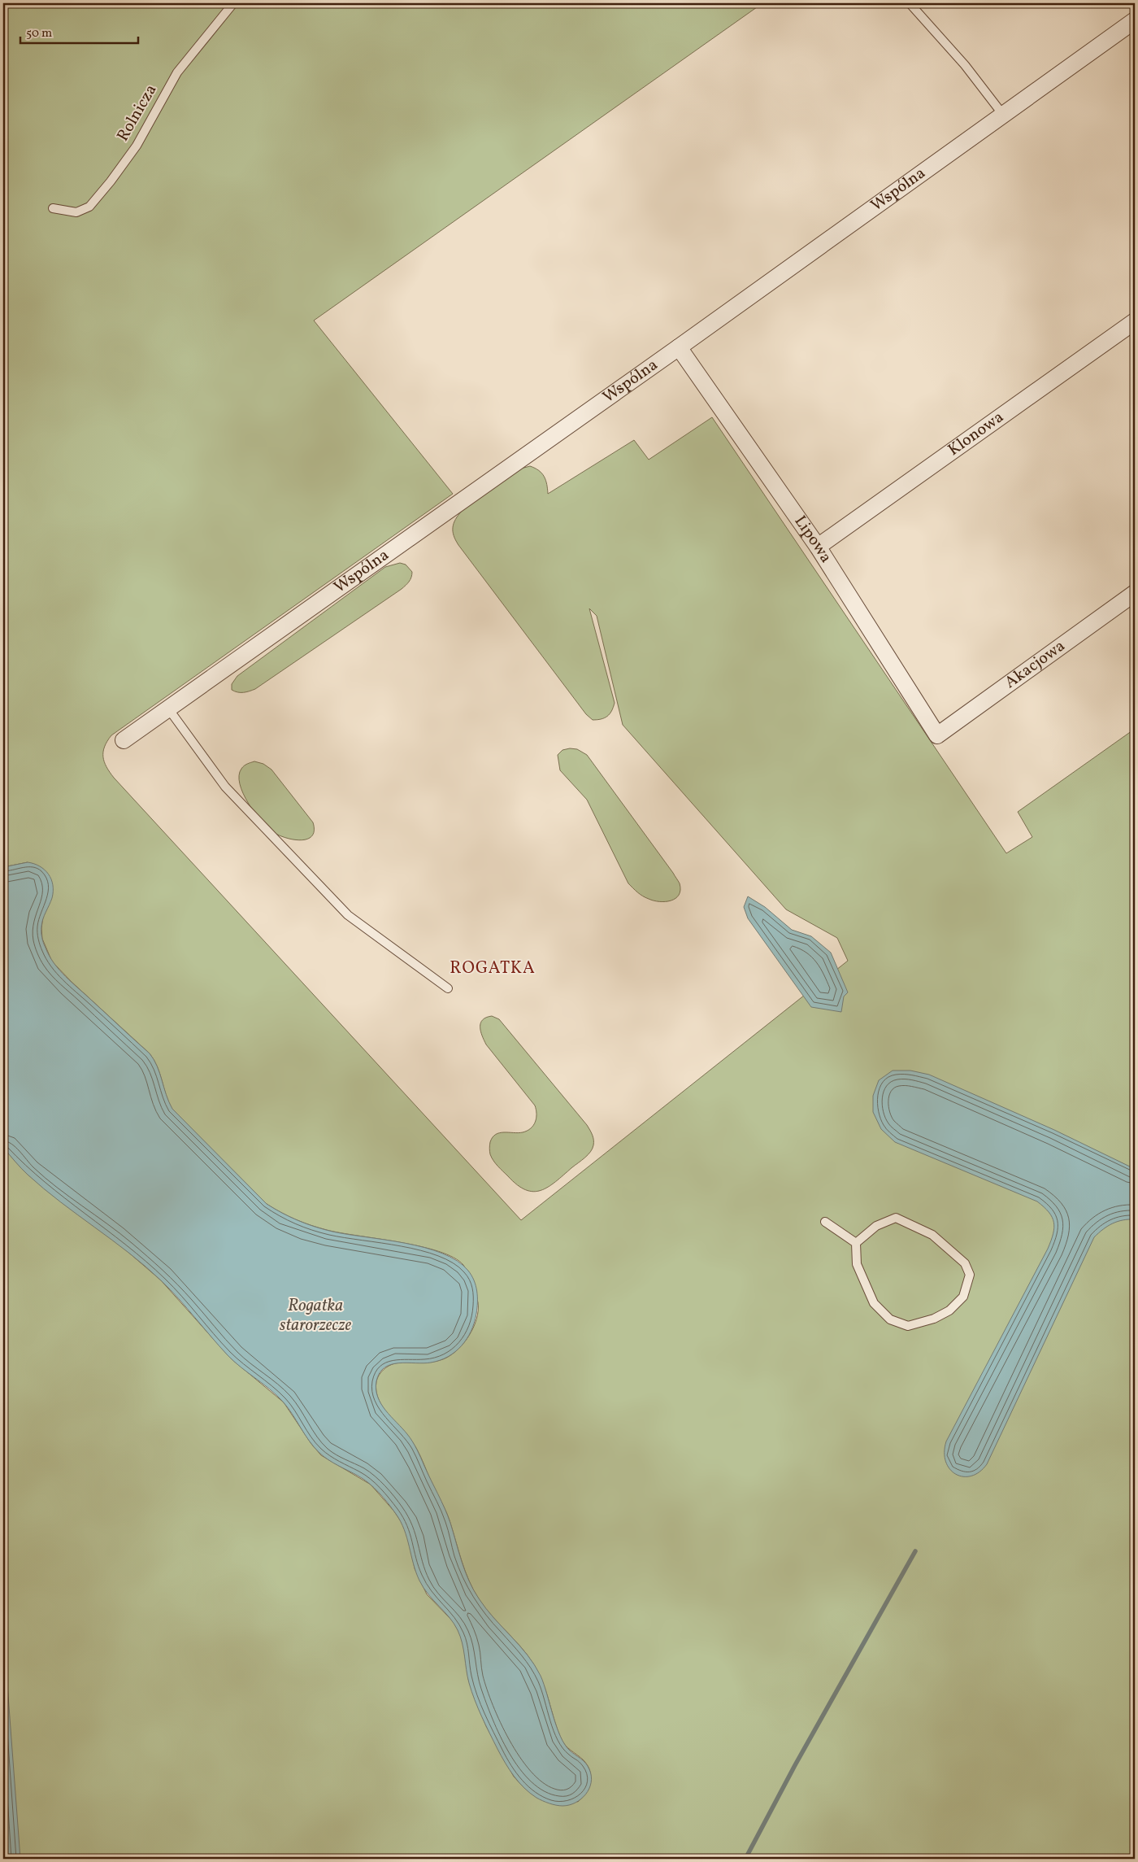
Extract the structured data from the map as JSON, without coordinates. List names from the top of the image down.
{
  "streets": {
    "street": [
      "Wspólna",
      "Klonowa",
      "Lipowa",
      "Akacjowa"
    ],
    "lane": ["Rolnicza"]
  },
  "crossings": [
    ["Wspólna", "Lipowa"],
    ["Klonowa", "Lipowa"],
    ["Lipowa", "Akacjowa"]
  ],
  "districts": ["ROGATKA"],
  "water": ["Rogatka starorzecze"],
  "scale_bar": "50 m"
}
